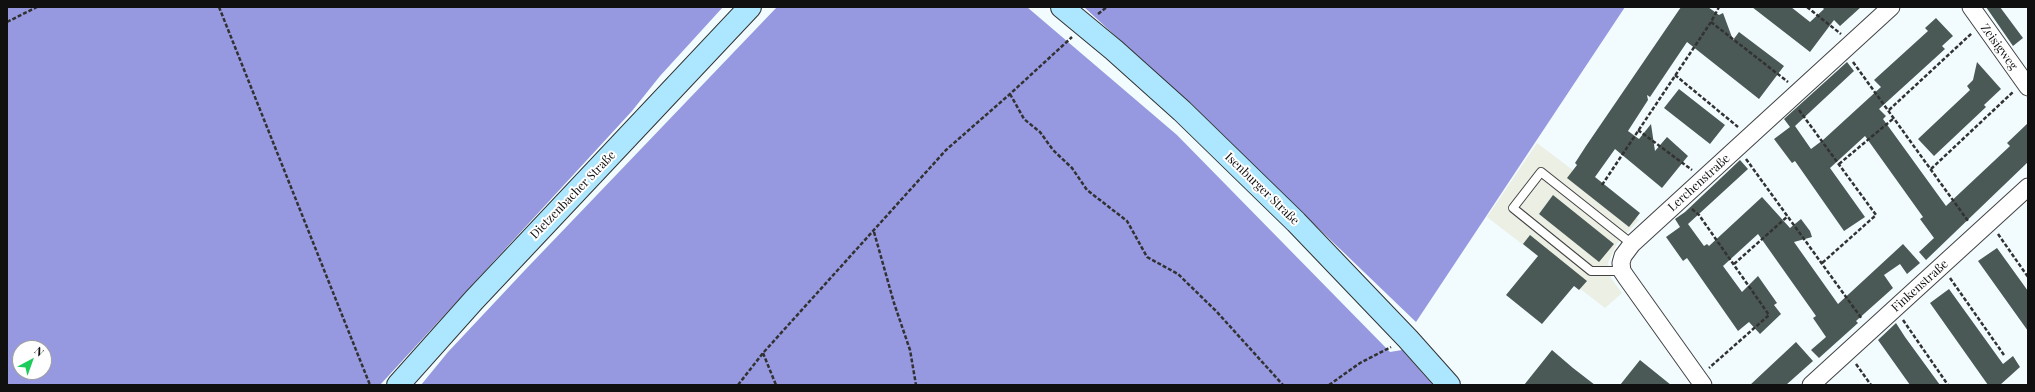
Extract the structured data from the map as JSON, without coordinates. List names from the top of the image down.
{
  "streets": {
    "main road": ["Isenburger Straße", "Dietzenbacher Straße"],
    "street": ["Zeisigweg", "Lerchenstraße", "Finkenstraße"]
  },
  "north": "top right"
}
